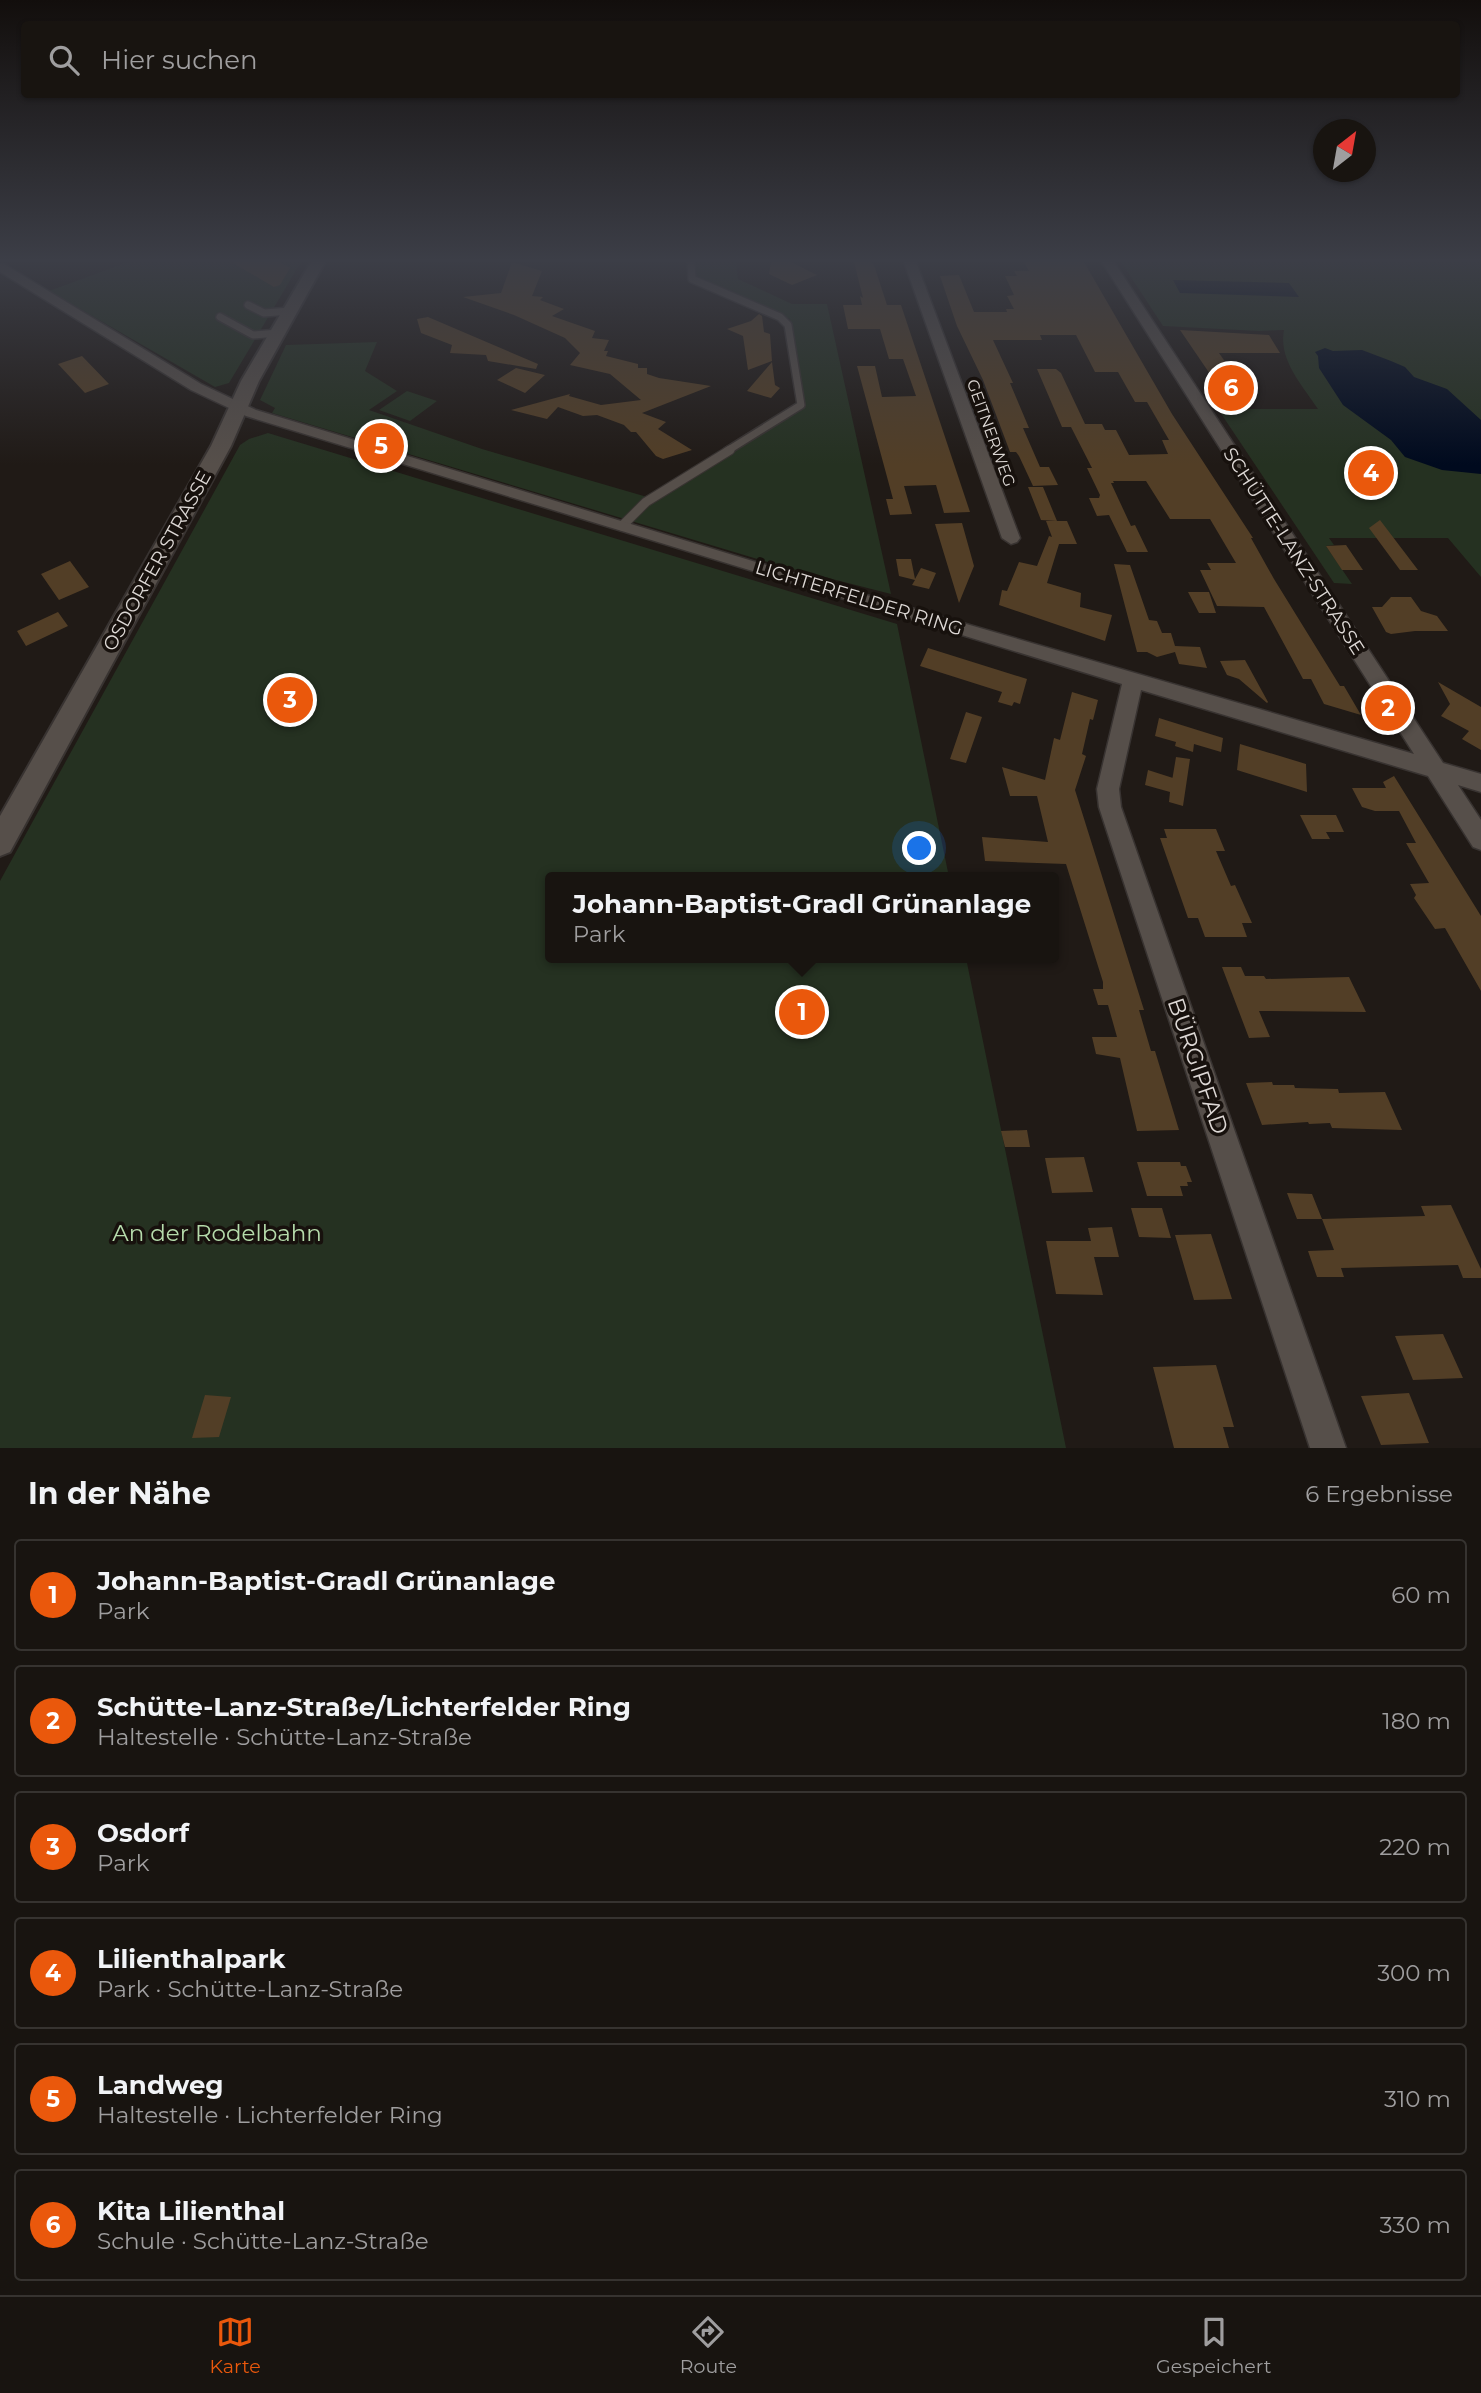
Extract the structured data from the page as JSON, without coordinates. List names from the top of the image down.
{
  "streets": {
    "street": [
      "GEITNERWEG",
      "SCHÜTTE-LANZ-STRASSE",
      "OSDORFER STRASSE",
      "LICHTERFELDER RING",
      "BÜRGIPFAD"
    ]
  },
  "crossings": [
    ["SCHÜTTE-LANZ-STRASSE", "LICHTERFELDER RING"],
    ["OSDORFER STRASSE", "LICHTERFELDER RING"],
    ["LICHTERFELDER RING", "BÜRGIPFAD"]
  ],
  "parks": ["An der Rodelbahn"],
  "north": "top right",
  "page": {
    "search": "Hier suchen",
    "pins": [
      "6",
      "5",
      "4",
      "3",
      "2",
      "1"
    ],
    "popup": ["Johann-Baptist-Gradl Grünanlage", "Park"],
    "heading": ["In der Nähe", "6 Ergebnisse"],
    "list": [
      {
        "mark": "1",
        "name": "Johann-Baptist-Gradl Grünanlage",
        "note": "Park",
        "value": "60 m"
      },
      {
        "mark": "2",
        "name": "Schütte-Lanz-Straße/Lichterfelder Ring",
        "note": "Haltestelle · Schütte-Lanz-Straße",
        "value": "180 m"
      },
      {
        "mark": "3",
        "name": "Osdorf",
        "note": "Park",
        "value": "220 m"
      },
      {
        "mark": "4",
        "name": "Lilienthalpark",
        "note": "Park · Schütte-Lanz-Straße",
        "value": "300 m"
      },
      {
        "mark": "5",
        "name": "Landweg",
        "note": "Haltestelle · Lichterfelder Ring",
        "value": "310 m"
      },
      {
        "mark": "6",
        "name": "Kita Lilienthal",
        "note": "Schule · Schütte-Lanz-Straße",
        "value": "330 m"
      }
    ],
    "nav": ["Karte", "Route", "Gespeichert"]
  }
}
